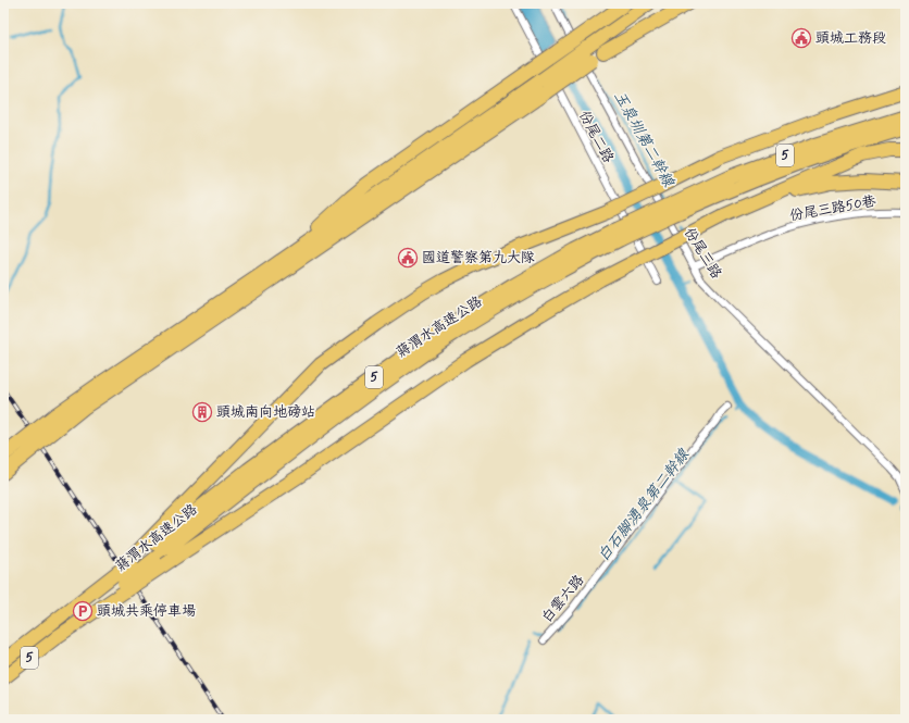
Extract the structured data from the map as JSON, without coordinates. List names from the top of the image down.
{
  "streets": {
    "highway": ["5", "蔣渭水高速公路"],
    "street": [
      "份尾二路",
      "份尾三路50巷",
      "份尾三路",
      "白雲六路"
    ]
  },
  "crossings": [
    ["份尾三路50巷", "份尾三路"]
  ],
  "water": ["玉泉圳第二幹線", "白石腳湧泉第二幹線"],
  "places": {
    "public building": ["頭城工務段", "國道警察第九大隊"],
    "building": ["頭城南向地磅站"],
    "parking": ["頭城共乘停車場"]
  }
}
